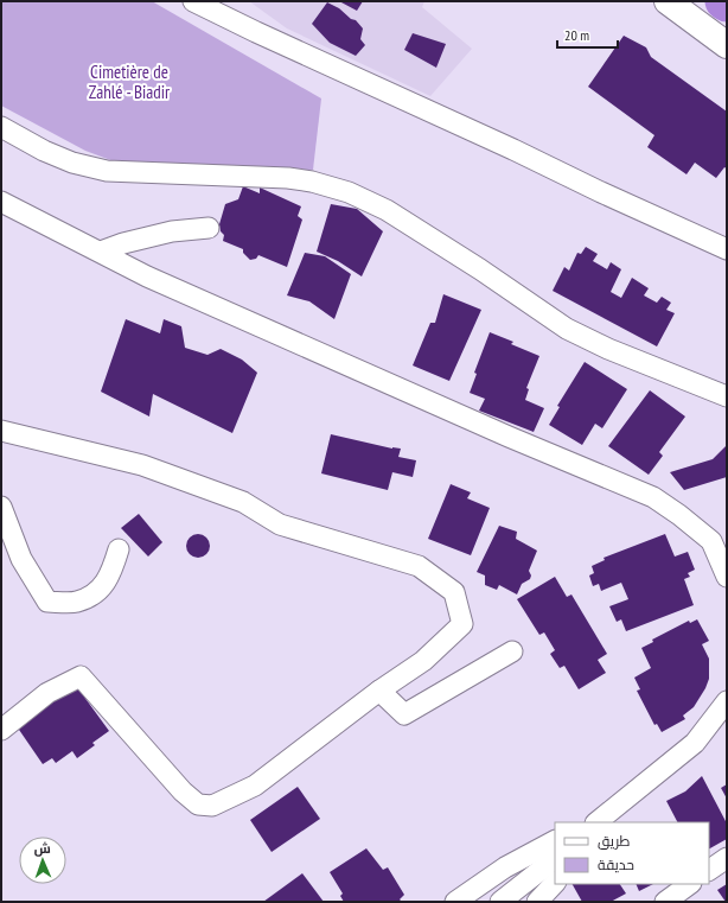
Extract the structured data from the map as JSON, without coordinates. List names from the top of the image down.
{
  "parks": ["Cimetière de Zahlé - Biadir"],
  "legend": ["طريق", "حديقة"],
  "scale_bar": "20 m",
  "north": "top"
}
